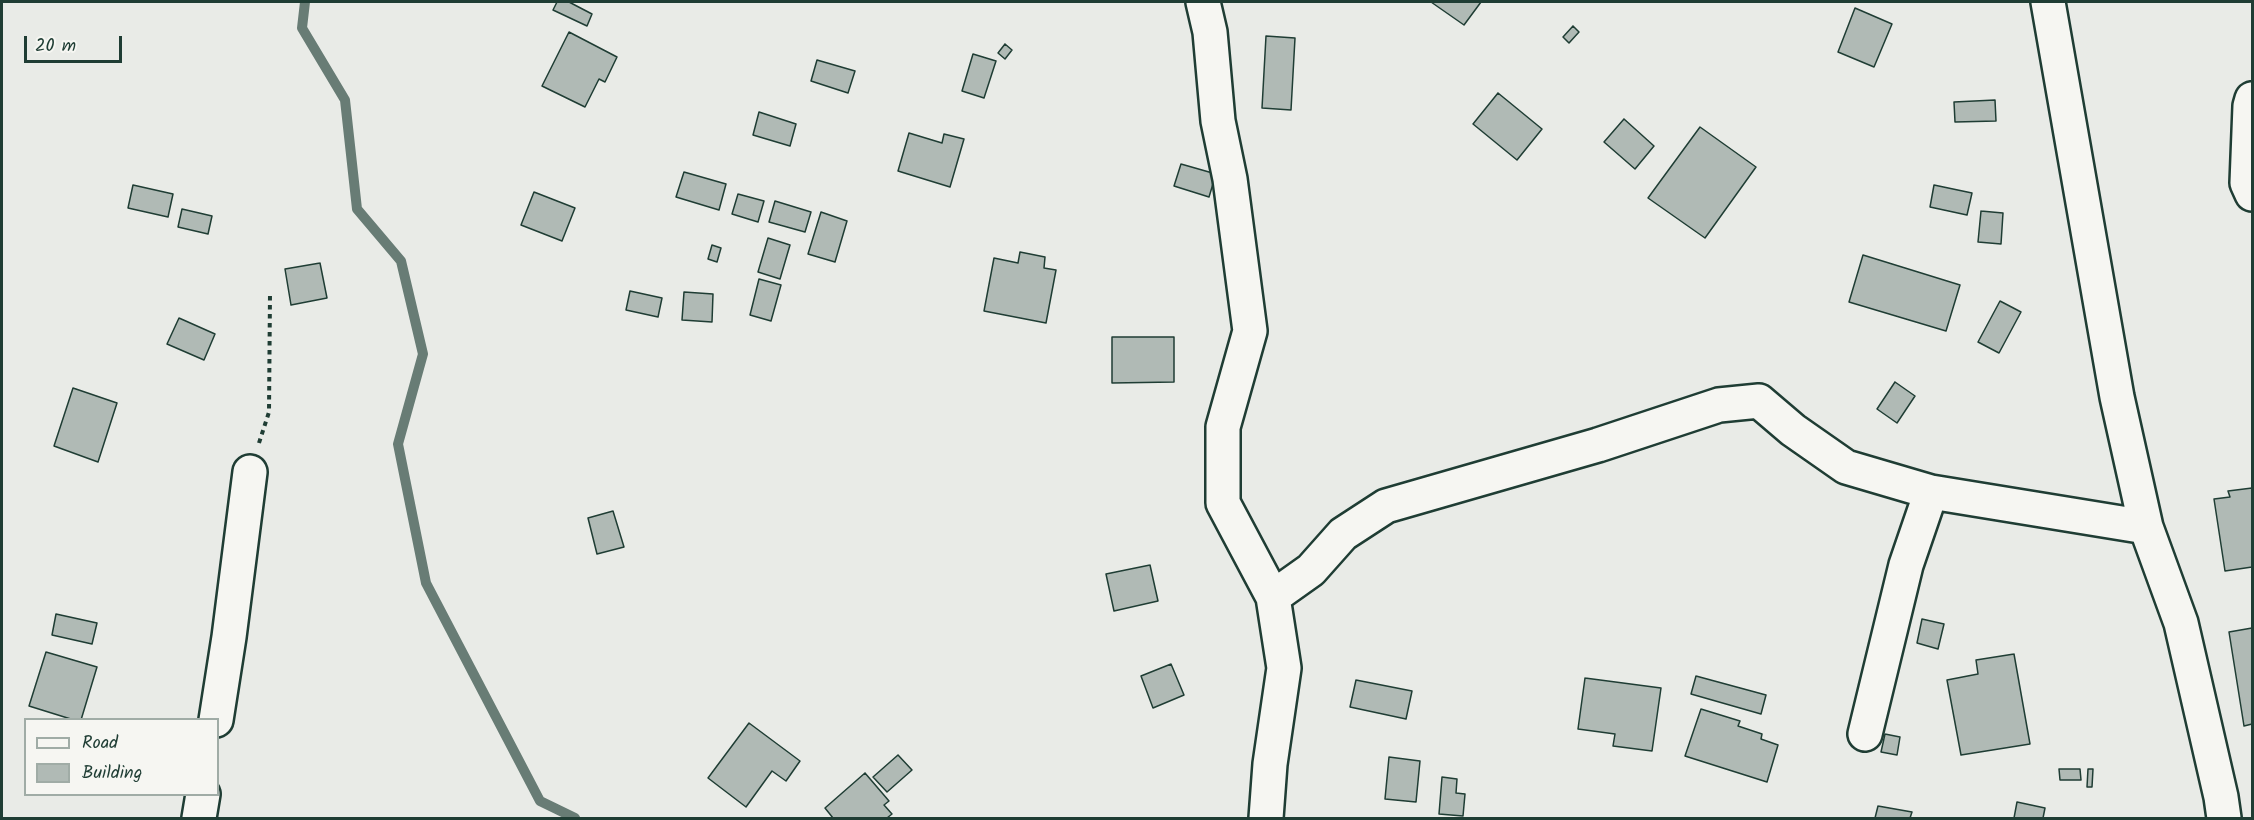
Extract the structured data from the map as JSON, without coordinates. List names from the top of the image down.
{
  "legend": ["Road", "Building"],
  "scale_bar": "20 m"
}
